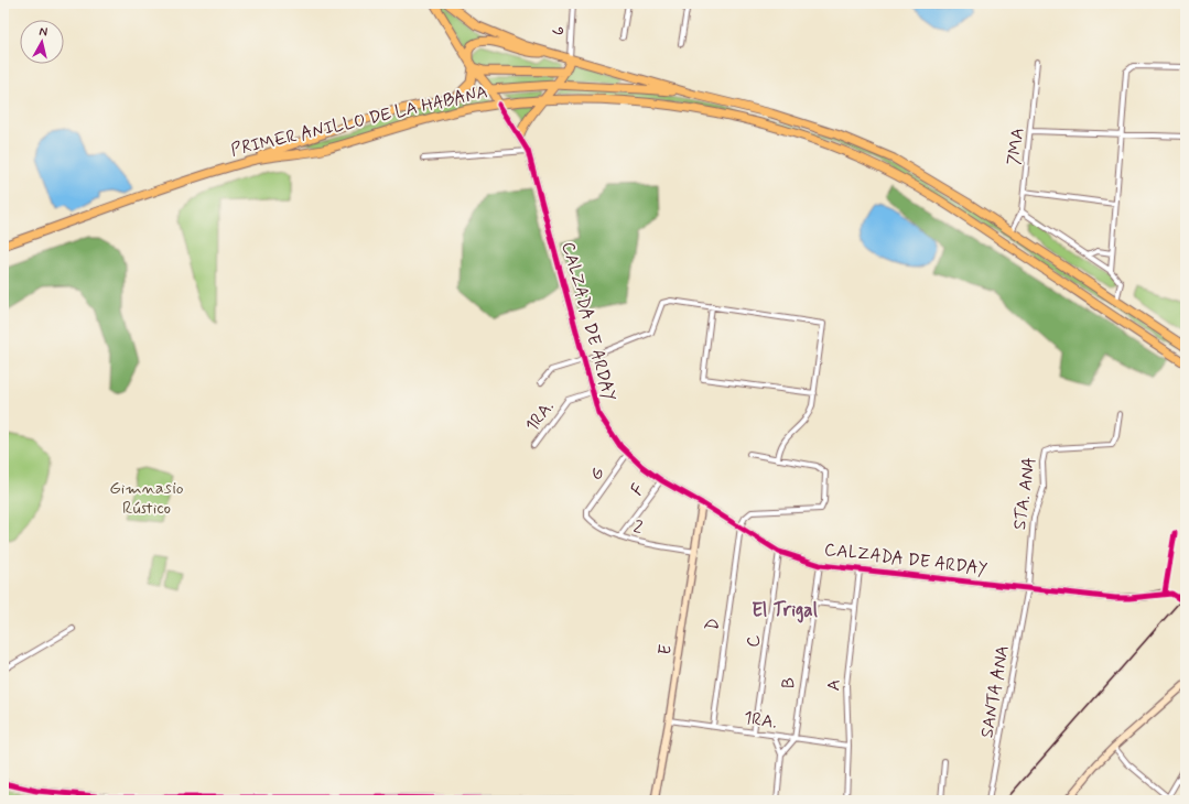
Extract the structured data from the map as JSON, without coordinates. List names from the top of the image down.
{
  "streets": {
    "highway": ["PRIMER ANILLO DE LA HABANA"],
    "street": [
      "6",
      "7MA",
      "CALZADA DE ARDAY",
      "1RA.",
      "G",
      "F",
      "STA. ANA",
      "2",
      "D",
      "C",
      "E",
      "B",
      "A",
      "SANTA ANA"
    ]
  },
  "crossings": [
    ["PRIMER ANILLO DE LA HABANA", "CALZADA DE ARDAY"],
    ["CALZADA DE ARDAY", "1RA."],
    ["CALZADA DE ARDAY", "G"],
    ["CALZADA DE ARDAY", "F"],
    ["CALZADA DE ARDAY", "STA. ANA"],
    ["CALZADA DE ARDAY", "D"],
    ["CALZADA DE ARDAY", "C"],
    ["CALZADA DE ARDAY", "E"],
    ["CALZADA DE ARDAY", "B"],
    ["CALZADA DE ARDAY", "A"],
    ["CALZADA DE ARDAY", "SANTA ANA"],
    ["1RA.", "D"],
    ["1RA.", "C"],
    ["1RA.", "E"],
    ["1RA.", "B"],
    ["1RA.", "A"],
    ["G", "2"],
    ["F", "2"],
    ["STA. ANA", "SANTA ANA"],
    ["2", "E"]
  ],
  "districts": ["El Trigal"],
  "parks": ["Gimnasio Rústico"],
  "north": "top"
}
